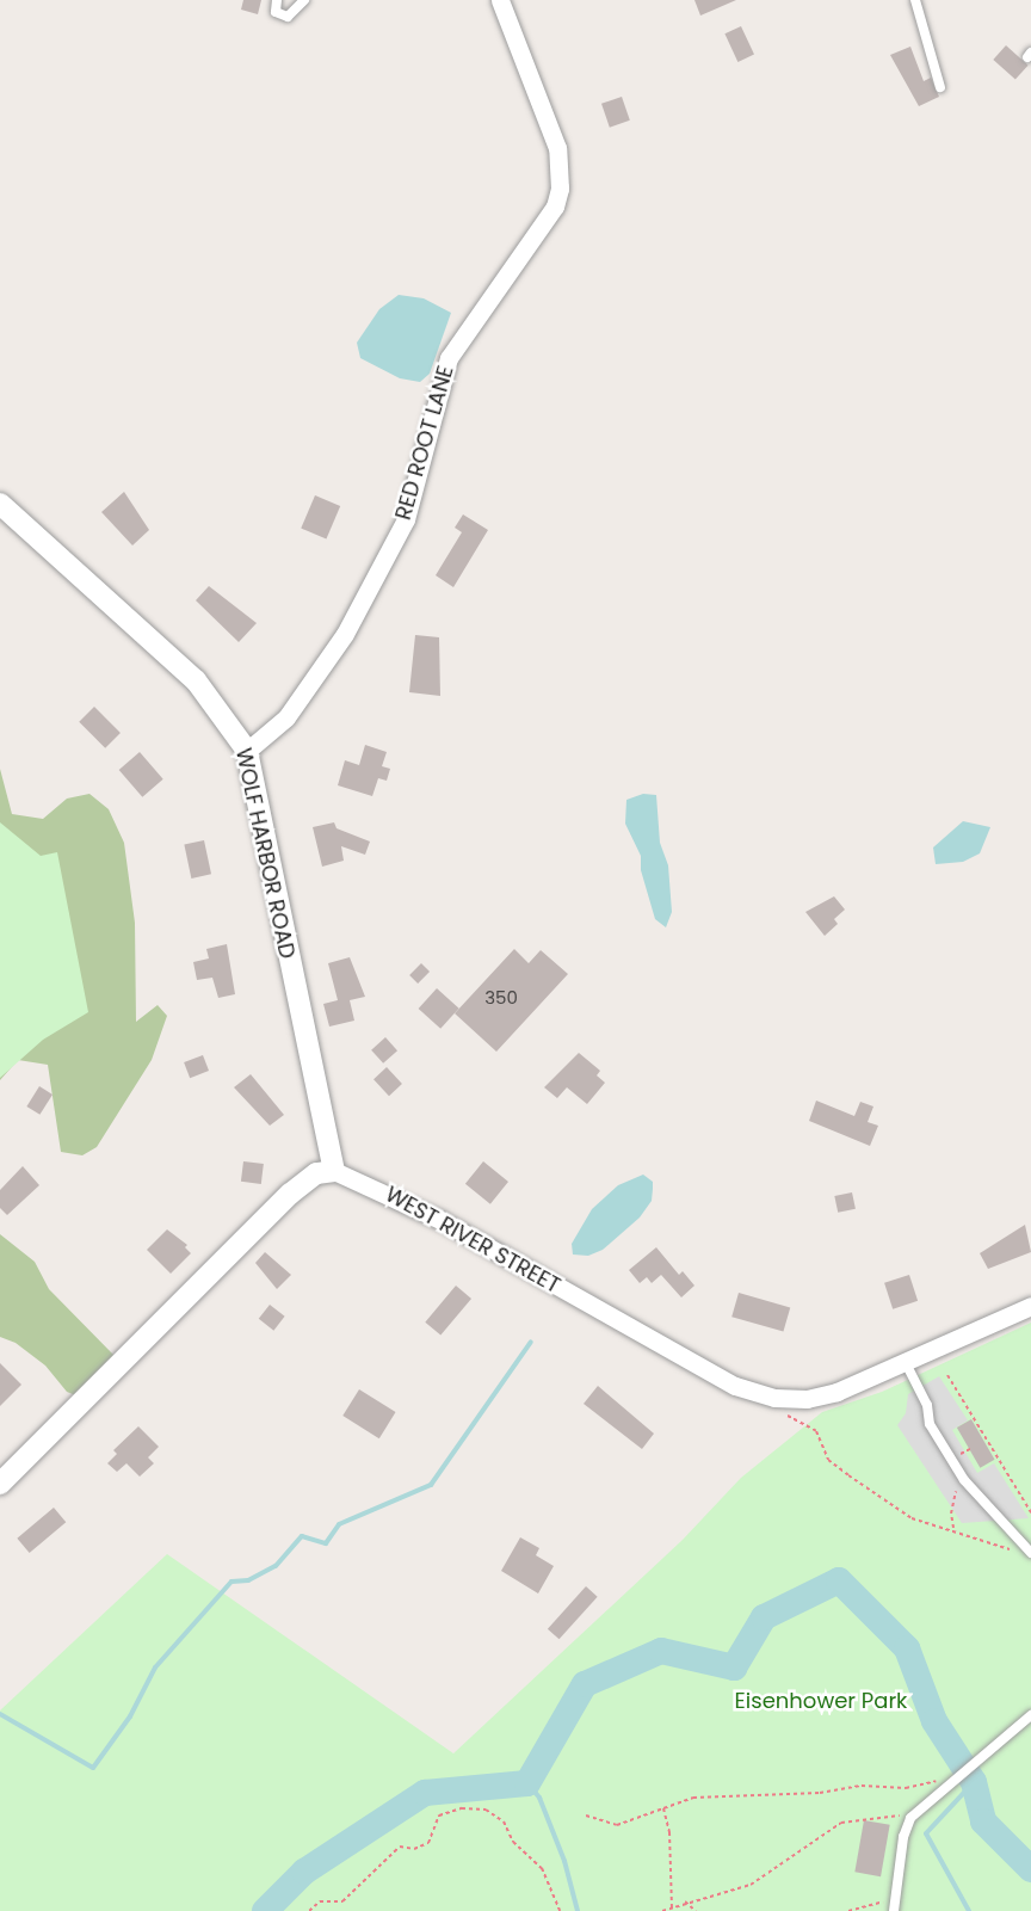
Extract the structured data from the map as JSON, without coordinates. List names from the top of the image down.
{
  "streets": {
    "street": ["RED ROOT LANE", "WOLF HARBOR ROAD", "WEST RIVER STREET"]
  },
  "crossings": [
    ["RED ROOT LANE", "WOLF HARBOR ROAD"],
    ["WOLF HARBOR ROAD", "WEST RIVER STREET"]
  ],
  "parks": ["Eisenhower Park"],
  "house_numbers": ["350"]
}
